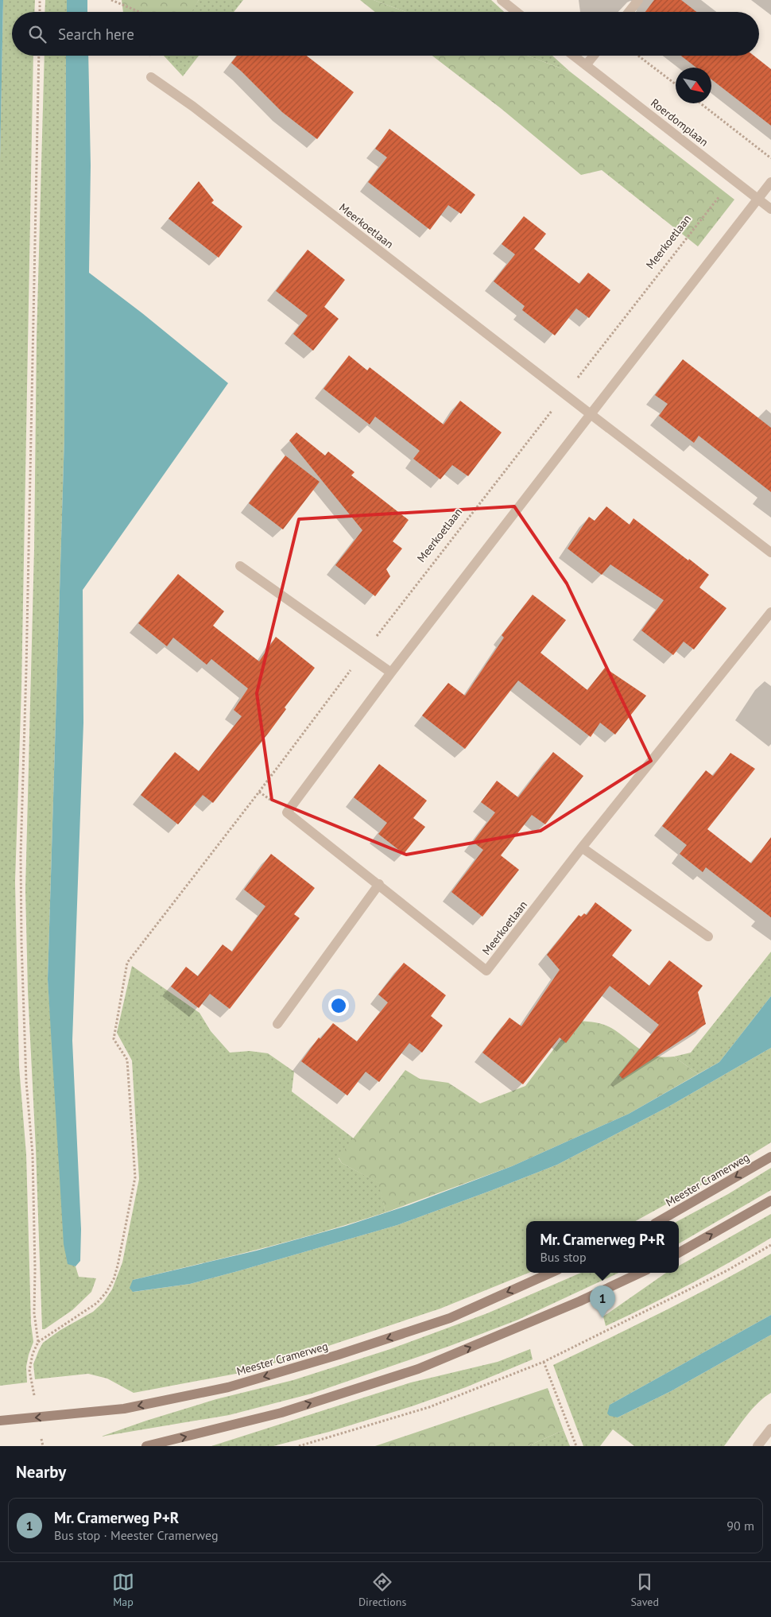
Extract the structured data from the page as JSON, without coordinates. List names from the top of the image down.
{
  "streets": {
    "main road": ["Meester Cramerweg"],
    "street": ["Roerdomplaan", "Meerkoetlaan"]
  },
  "crossings": [
    ["Roerdomplaan", "Meerkoetlaan"]
  ],
  "north": "bottom right",
  "page": {
    "search": "Search here",
    "popup": ["Mr. Cramerweg P+R", "Bus stop"],
    "pins": "1",
    "heading": "Nearby",
    "list": [
      {
        "mark": "1",
        "name": "Mr. Cramerweg P+R",
        "note": "Bus stop · Meester Cramerweg",
        "value": "90 m"
      }
    ],
    "nav": ["Map", "Directions", "Saved"]
  }
}
